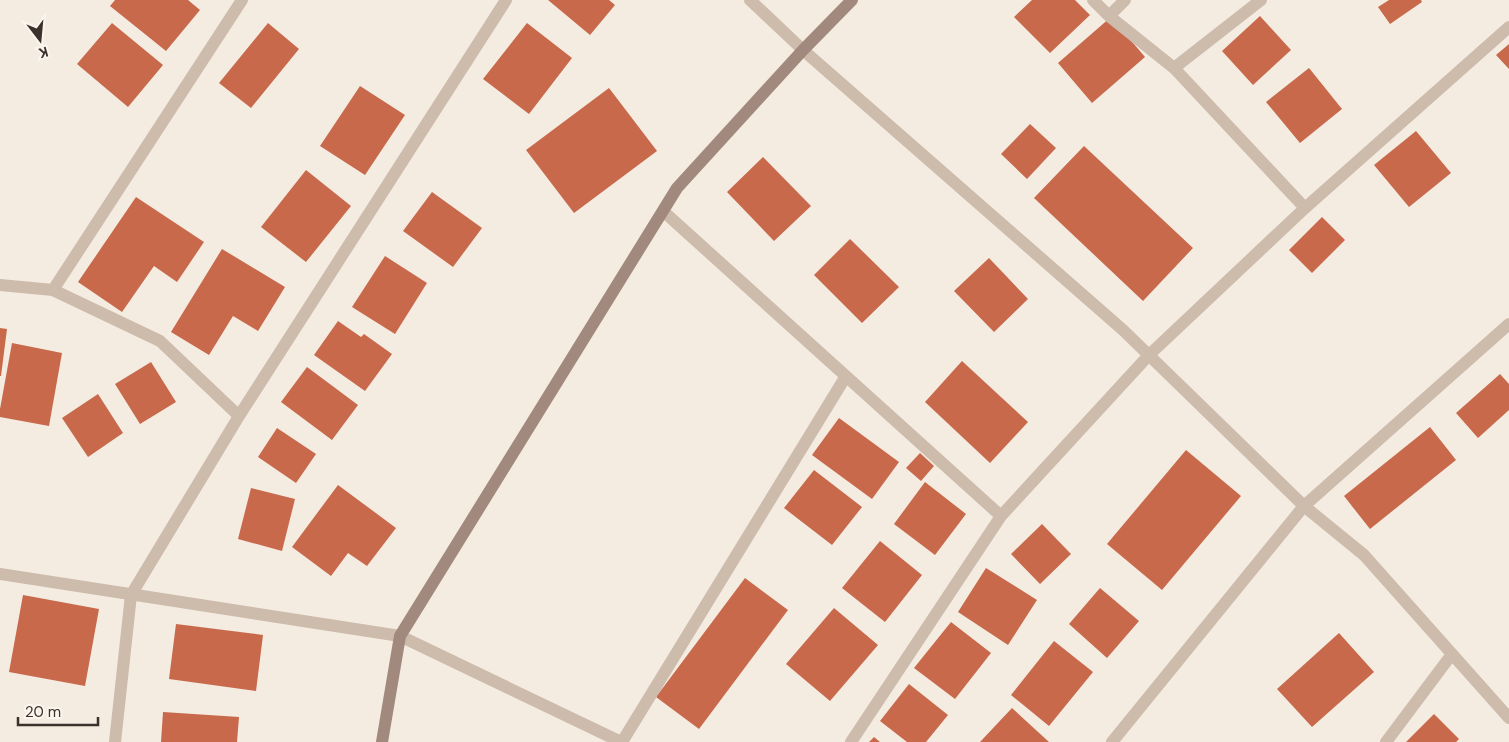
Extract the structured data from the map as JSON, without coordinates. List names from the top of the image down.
{
  "scale_bar": "20 m",
  "north": "bottom"
}
